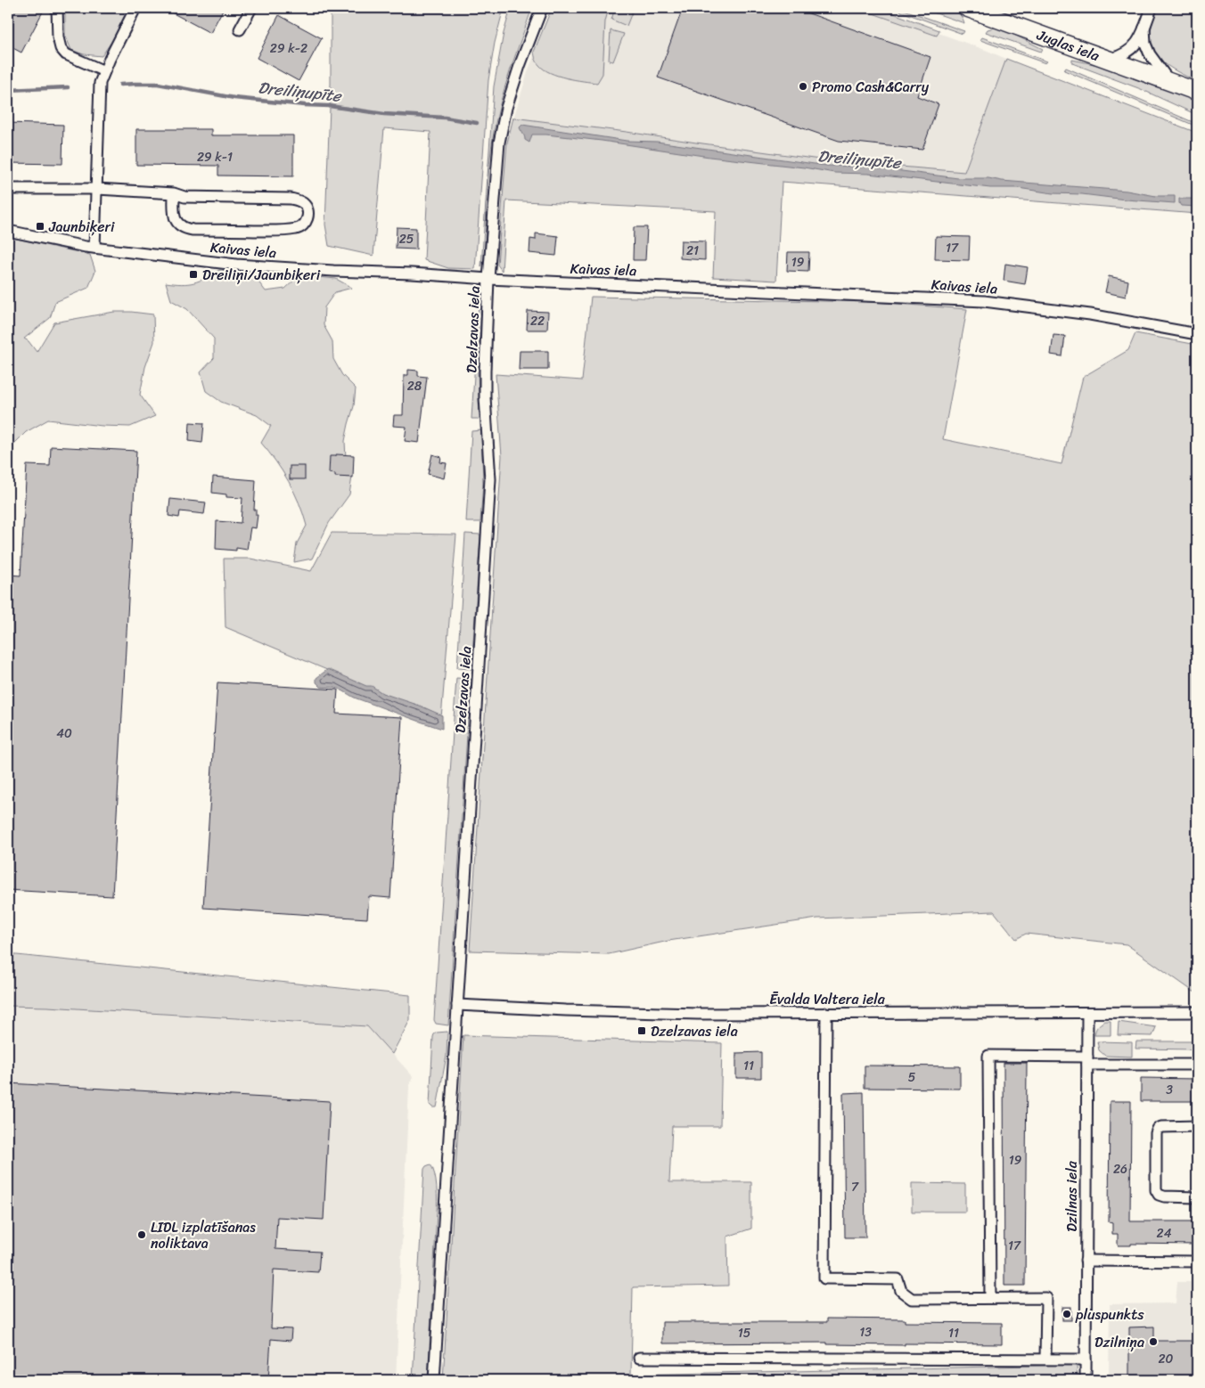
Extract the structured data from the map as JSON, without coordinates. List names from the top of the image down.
{
  "streets": {
    "main road": ["Juglas iela"],
    "street": [
      "Kaivas iela",
      "Dzelzavas iela",
      "Ēvalda Valtera iela",
      "Dzilnas iela"
    ]
  },
  "crossings": [
    ["Kaivas iela", "Dzelzavas iela"],
    ["Dzelzavas iela", "Ēvalda Valtera iela"],
    ["Ēvalda Valtera iela", "Dzilnas iela"]
  ],
  "water": ["Dreiliņupīte"],
  "places": {
    "other": [
      "Promo Cash&Carry",
      "LIDL izplatīšanas noliktava",
      "pluspunkts",
      "Dzilniņa"
    ],
    "transit": ["Jaunbiķeri", "Dreiliņi/Jaunbiķeri", "Dzelzavas iela"]
  },
  "house_numbers": [
    "29 k-2",
    "29 k-1",
    "25",
    "17",
    "21",
    "19",
    "22",
    "28",
    "40",
    "11",
    "5",
    "3",
    "19",
    "26",
    "7",
    "24",
    "17",
    "13",
    "15",
    "11",
    "20"
  ]
}
